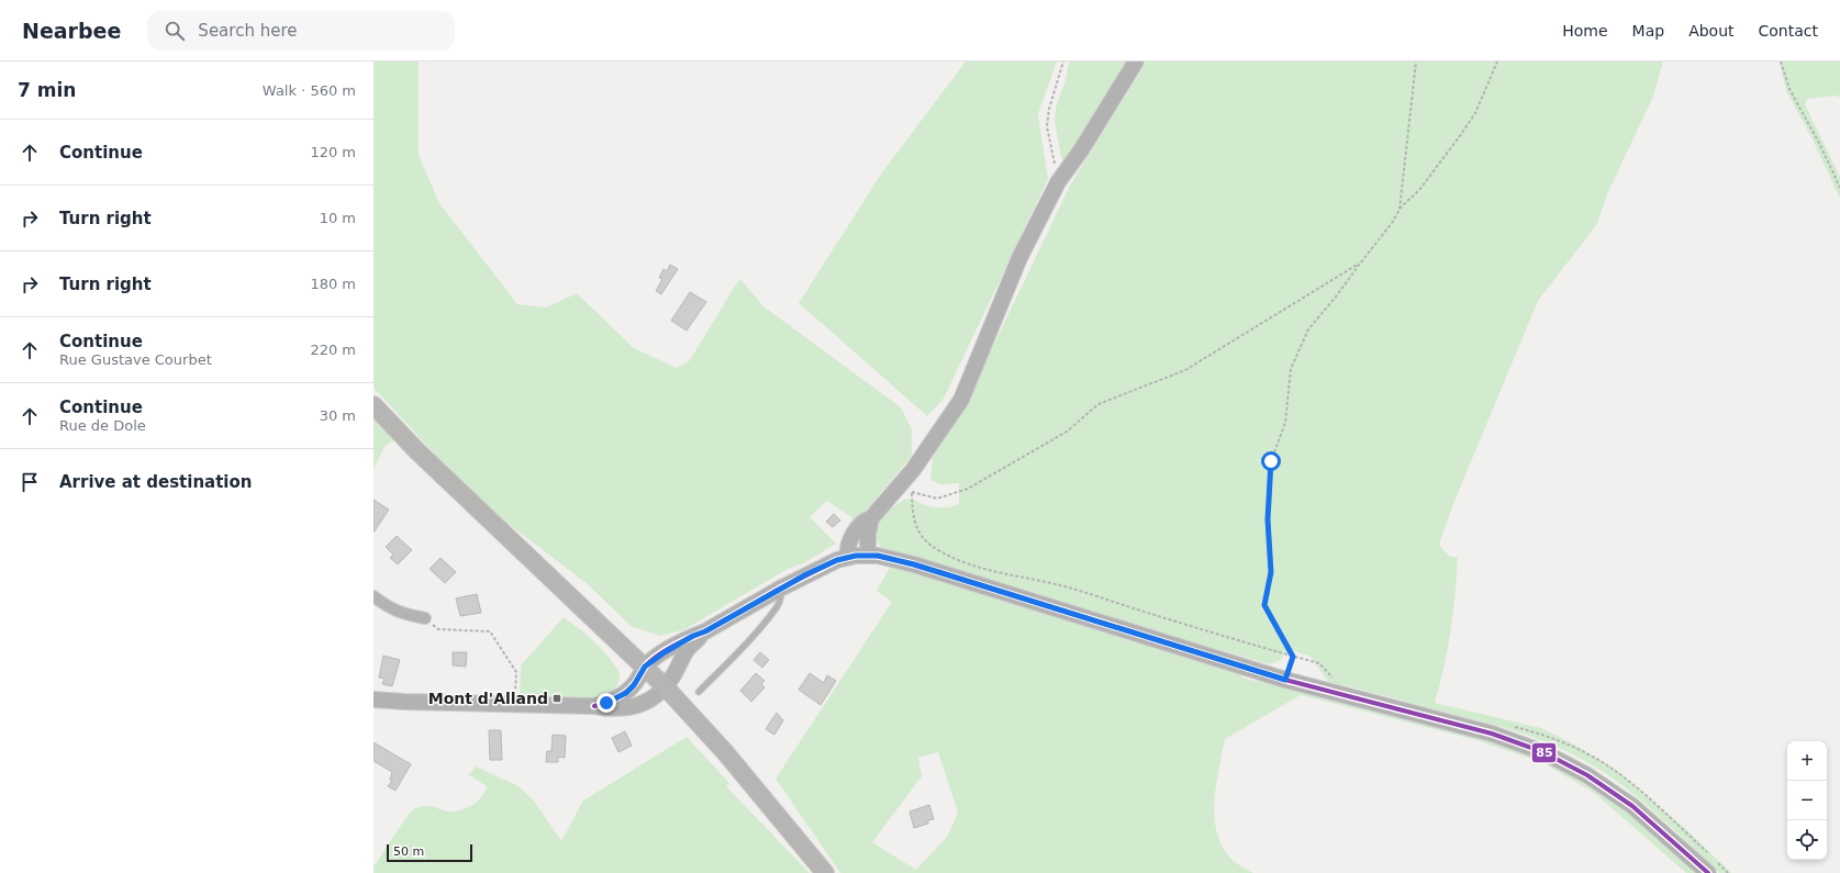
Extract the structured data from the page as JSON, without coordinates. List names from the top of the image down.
{
  "places": {
    "transit": ["Mont d'Alland"]
  },
  "lines": ["transit line 85"],
  "scale_bar": "50 m",
  "page": {
    "header": "Nearbee",
    "search": "Search here",
    "nav": [
      "Home",
      "Map",
      "About",
      "Contact"
    ],
    "heading": ["7 min", "Walk · 560 m"],
    "list": [
      ["Continue", "120 m"],
      ["Turn right", "10 m"],
      ["Turn right", "180 m"],
      ["Continue", "Rue Gustave Courbet", "220 m"],
      ["Continue", "Rue de Dole", "30 m"],
      "Arrive at destination"
    ],
    "map_buttons": ["+", "−"],
    "scale": "50 m"
  }
}
